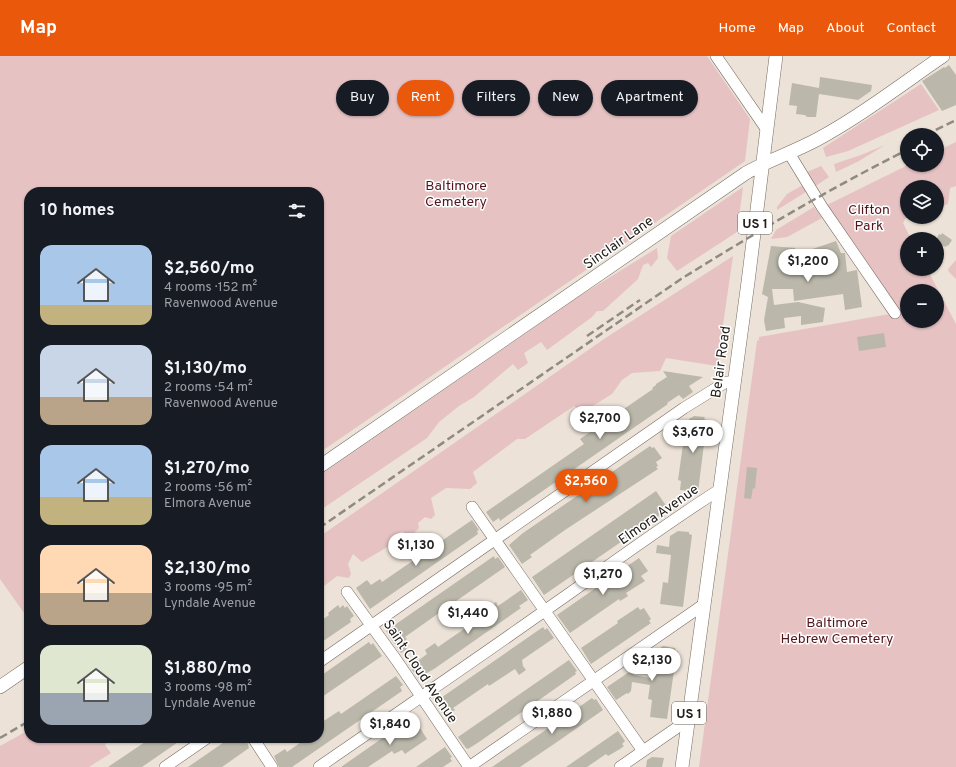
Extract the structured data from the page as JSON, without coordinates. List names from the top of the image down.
{
  "streets": {
    "main road": ["US 1", "Sinclair Lane", "Belair Road"],
    "street": ["Elmora Avenue", "Saint Cloud Avenue"]
  },
  "crossings": [
    ["Sinclair Lane", "Belair Road"],
    ["Belair Road", "Elmora Avenue"],
    ["Elmora Avenue", "Saint Cloud Avenue"]
  ],
  "parks": ["Baltimore Cemetery", "Clifton Park", "Baltimore Hebrew Cemetery"],
  "page": {
    "header": "Map",
    "nav": [
      "Home",
      "Map",
      "About",
      "Contact"
    ],
    "chip": [
      "Buy",
      "Rent",
      "Filters",
      "New",
      "Apartment"
    ],
    "map_buttons": ["+", "−"],
    "heading": "10 homes",
    "list": [
      {
        "name": "$2,560/mo",
        "note": "4 rooms · 152 m² · Ravenwood Avenue"
      },
      {
        "name": "$1,130/mo",
        "note": "2 rooms · 54 m² · Ravenwood Avenue"
      },
      {
        "name": "$1,270/mo",
        "note": "2 rooms · 56 m² · Elmora Avenue"
      },
      {
        "name": "$2,130/mo",
        "note": "3 rooms · 95 m² · Lyndale Avenue"
      },
      {
        "name": "$1,880/mo",
        "note": "3 rooms · 98 m² · Lyndale Avenue"
      }
    ],
    "price": [
      "$1,200",
      "$2,700",
      "$3,670",
      "$2,560",
      "$1,130",
      "$1,270",
      "$1,440",
      "$2,130",
      "$1,880",
      "$1,840"
    ]
  }
}
